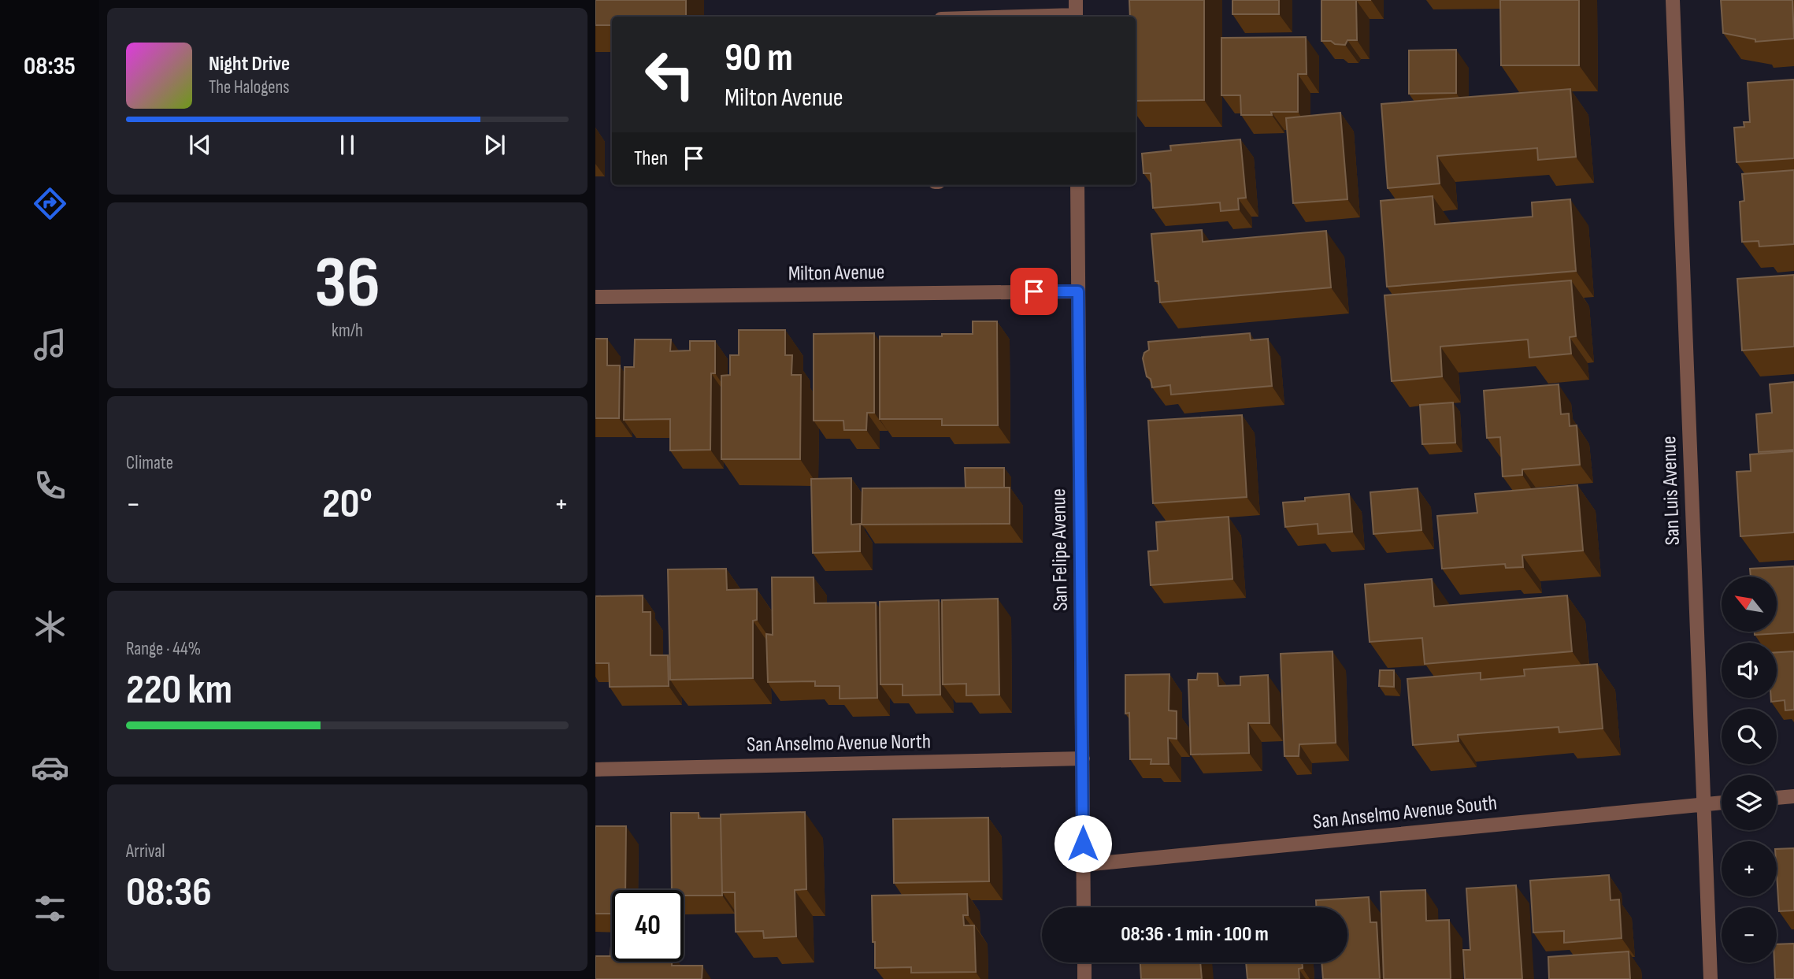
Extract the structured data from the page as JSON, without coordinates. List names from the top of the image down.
{
  "streets": {
    "street": [
      "Milton Avenue",
      "San Luis Avenue",
      "San Felipe Avenue",
      "San Anselmo Avenue North",
      "San Anselmo Avenue South"
    ]
  },
  "crossings": [
    ["Milton Avenue", "San Felipe Avenue"],
    ["San Luis Avenue", "San Anselmo Avenue South"],
    ["San Felipe Avenue", "San Anselmo Avenue North"],
    ["San Felipe Avenue", "San Anselmo Avenue South"]
  ],
  "north": "top left",
  "page": {
    "tabs": "08:35",
    "turn": ["90 m", "Milton Avenue"],
    "song": ["Night Drive", "The Halogens"],
    "then": "Then",
    "tile": [
      ["36", "km/h"],
      "Climate",
      ["Range · 44%", "220 km"],
      ["Arrival", "08:36"]
    ],
    "heat": ["−", "20°", "+"],
    "map_buttons": ["+", "−"],
    "limit": "40",
    "trip": "08:36 · 1 min · 100 m"
  }
}
